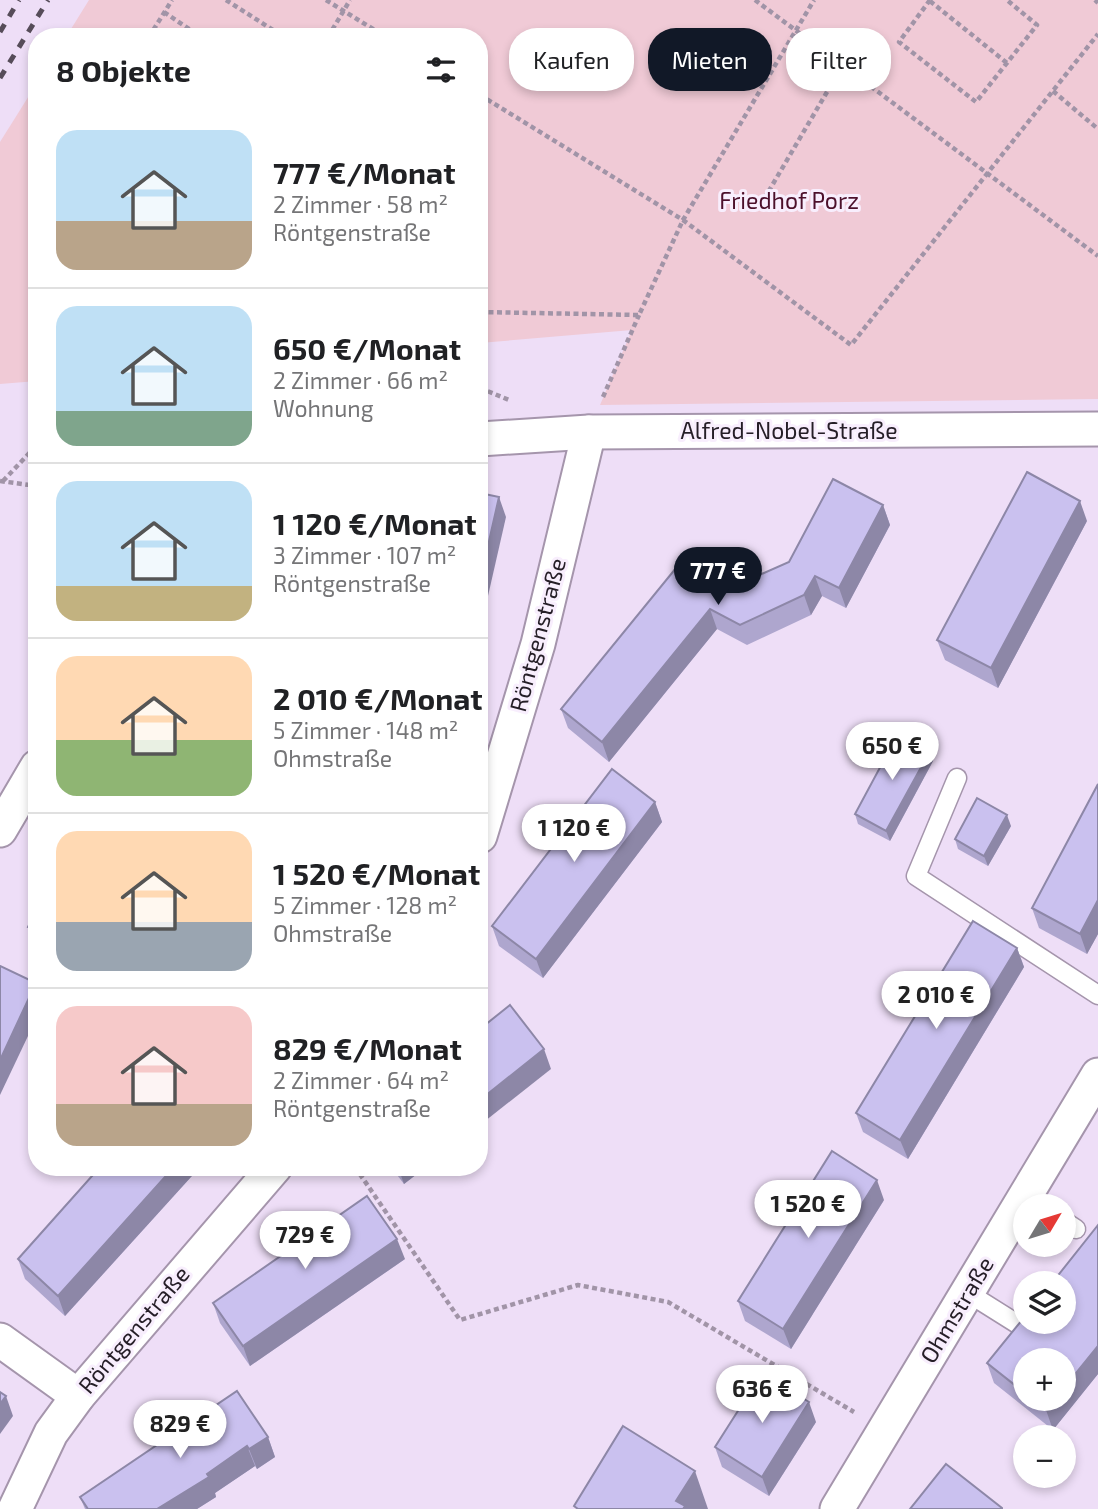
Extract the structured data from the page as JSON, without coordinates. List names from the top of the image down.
{
  "streets": {
    "street": ["Alfred-Nobel-Straße", "Röntgenstraße", "Ohmstraße"]
  },
  "crossings": [
    ["Alfred-Nobel-Straße", "Röntgenstraße"]
  ],
  "parks": ["Friedhof Porz"],
  "north": "top right",
  "page": {
    "chip": ["Kaufen", "Mieten", "Filter"],
    "heading": "8 Objekte",
    "list": [
      {
        "name": "777 €/Monat",
        "note": "2 Zimmer · 58 m² · Röntgenstraße"
      },
      {
        "name": "650 €/Monat",
        "note": "2 Zimmer · 66 m² · Wohnung"
      },
      {
        "name": "1 120 €/Monat",
        "note": "3 Zimmer · 107 m² · Röntgenstraße"
      },
      {
        "name": "2 010 €/Monat",
        "note": "5 Zimmer · 148 m² · Ohmstraße"
      },
      {
        "name": "1 520 €/Monat",
        "note": "5 Zimmer · 128 m² · Ohmstraße"
      },
      {
        "name": "829 €/Monat",
        "note": "2 Zimmer · 64 m² · Röntgenstraße"
      }
    ],
    "price": [
      "777 €",
      "650 €",
      "1 120 €",
      "2 010 €",
      "1 520 €",
      "729 €",
      "636 €",
      "829 €"
    ],
    "map_buttons": ["+", "−"]
  }
}
